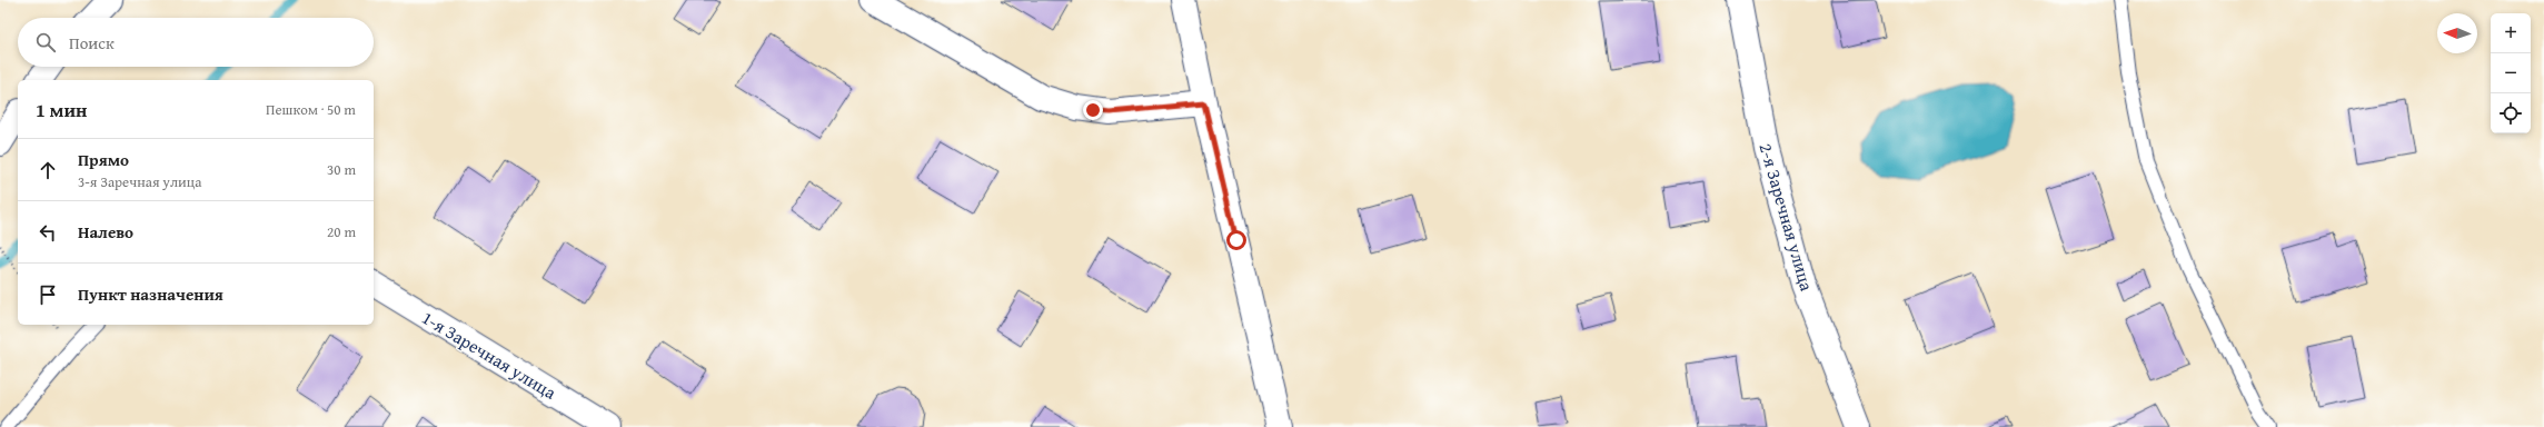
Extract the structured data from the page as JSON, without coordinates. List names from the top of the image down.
{
  "streets": {
    "street": ["2-я Заречная улица", "1-я Заречная улица"]
  },
  "north": "left",
  "page": {
    "map_buttons": ["+", "−"],
    "search": "Поиск",
    "heading": ["1 мин", "Пешком · 50 m"],
    "list": [
      ["Прямо", "3-я Заречная улица", "30 m"],
      ["Налево", "20 m"],
      "Пункт назначения"
    ]
  }
}
